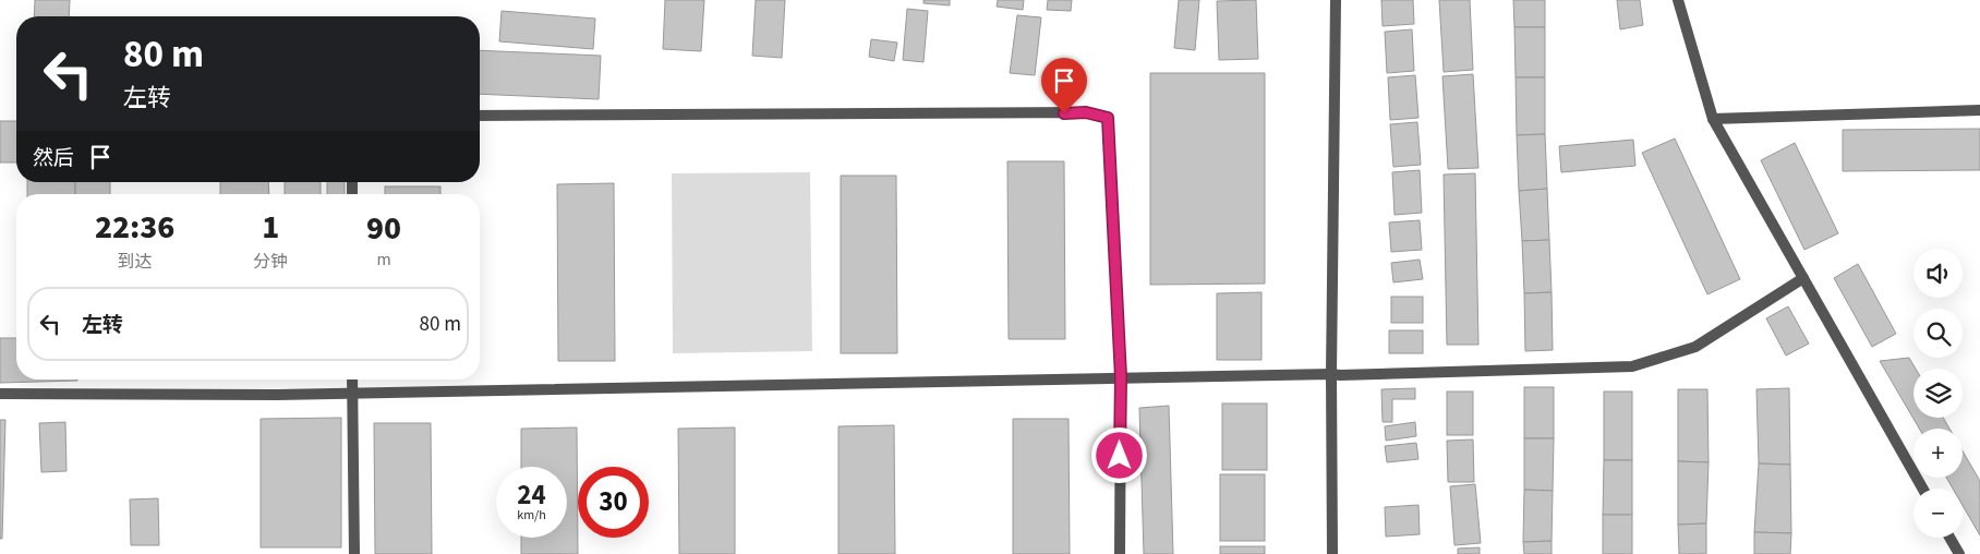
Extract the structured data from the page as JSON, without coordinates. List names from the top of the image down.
{
  "page": {
    "turn": ["80 m", "左转"],
    "then": "然后",
    "eta": [
      "22:36",
      "到达",
      "1",
      "分钟",
      "90",
      "m"
    ],
    "map_buttons": ["+", "−"],
    "list": [
      {
        "name": "左转",
        "value": "80 m"
      }
    ],
    "speed": "24 km/h",
    "limit": "30"
  }
}
